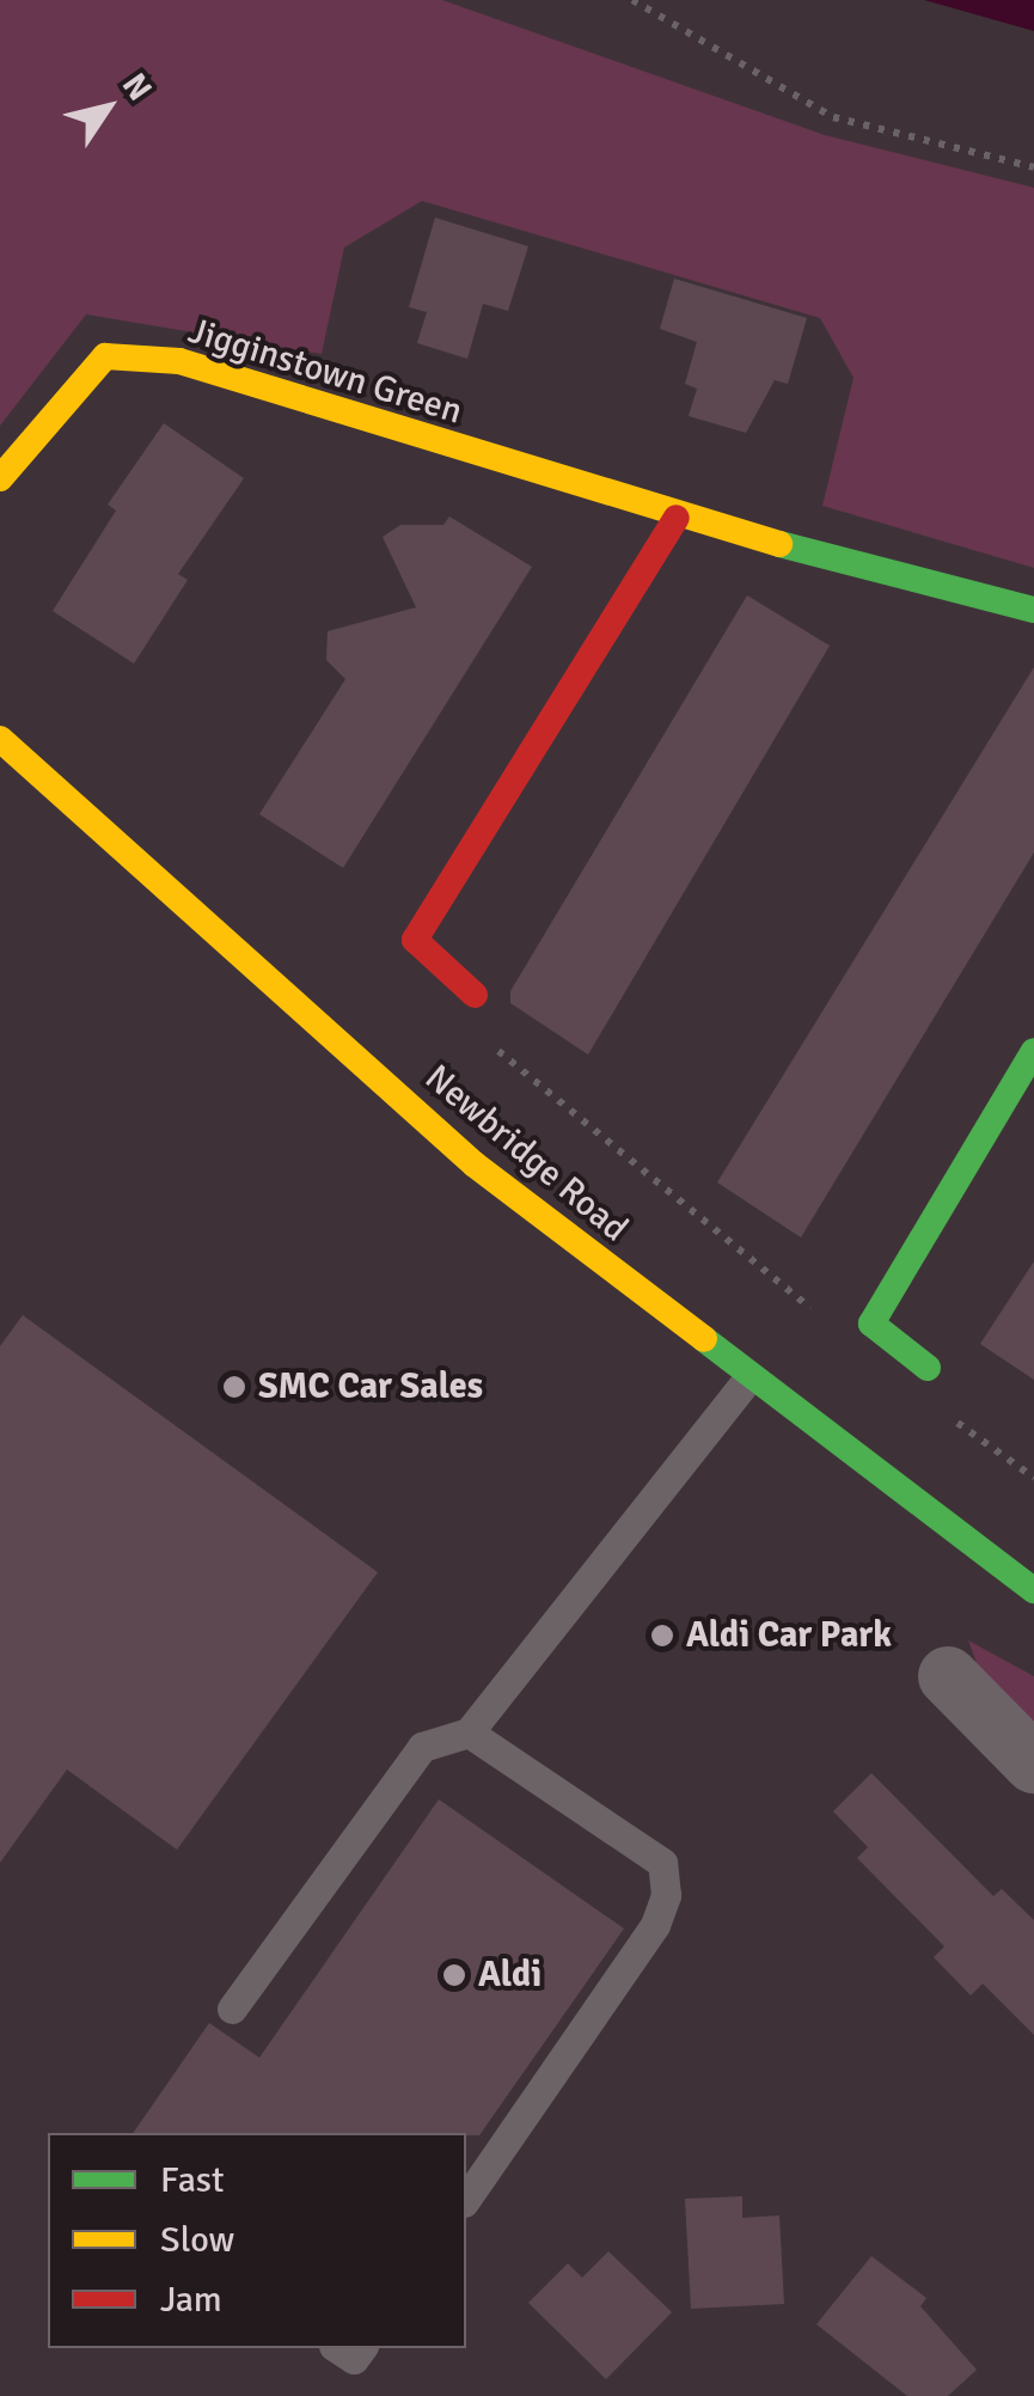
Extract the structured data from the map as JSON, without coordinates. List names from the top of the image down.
{
  "streets": {
    "street": ["Jigginstown Green", "Newbridge Road"]
  },
  "places": ["SMC Car Sales", "Aldi Car Park", "Aldi"],
  "legend": ["Fast", "Slow", "Jam"],
  "north": "top right"
}
